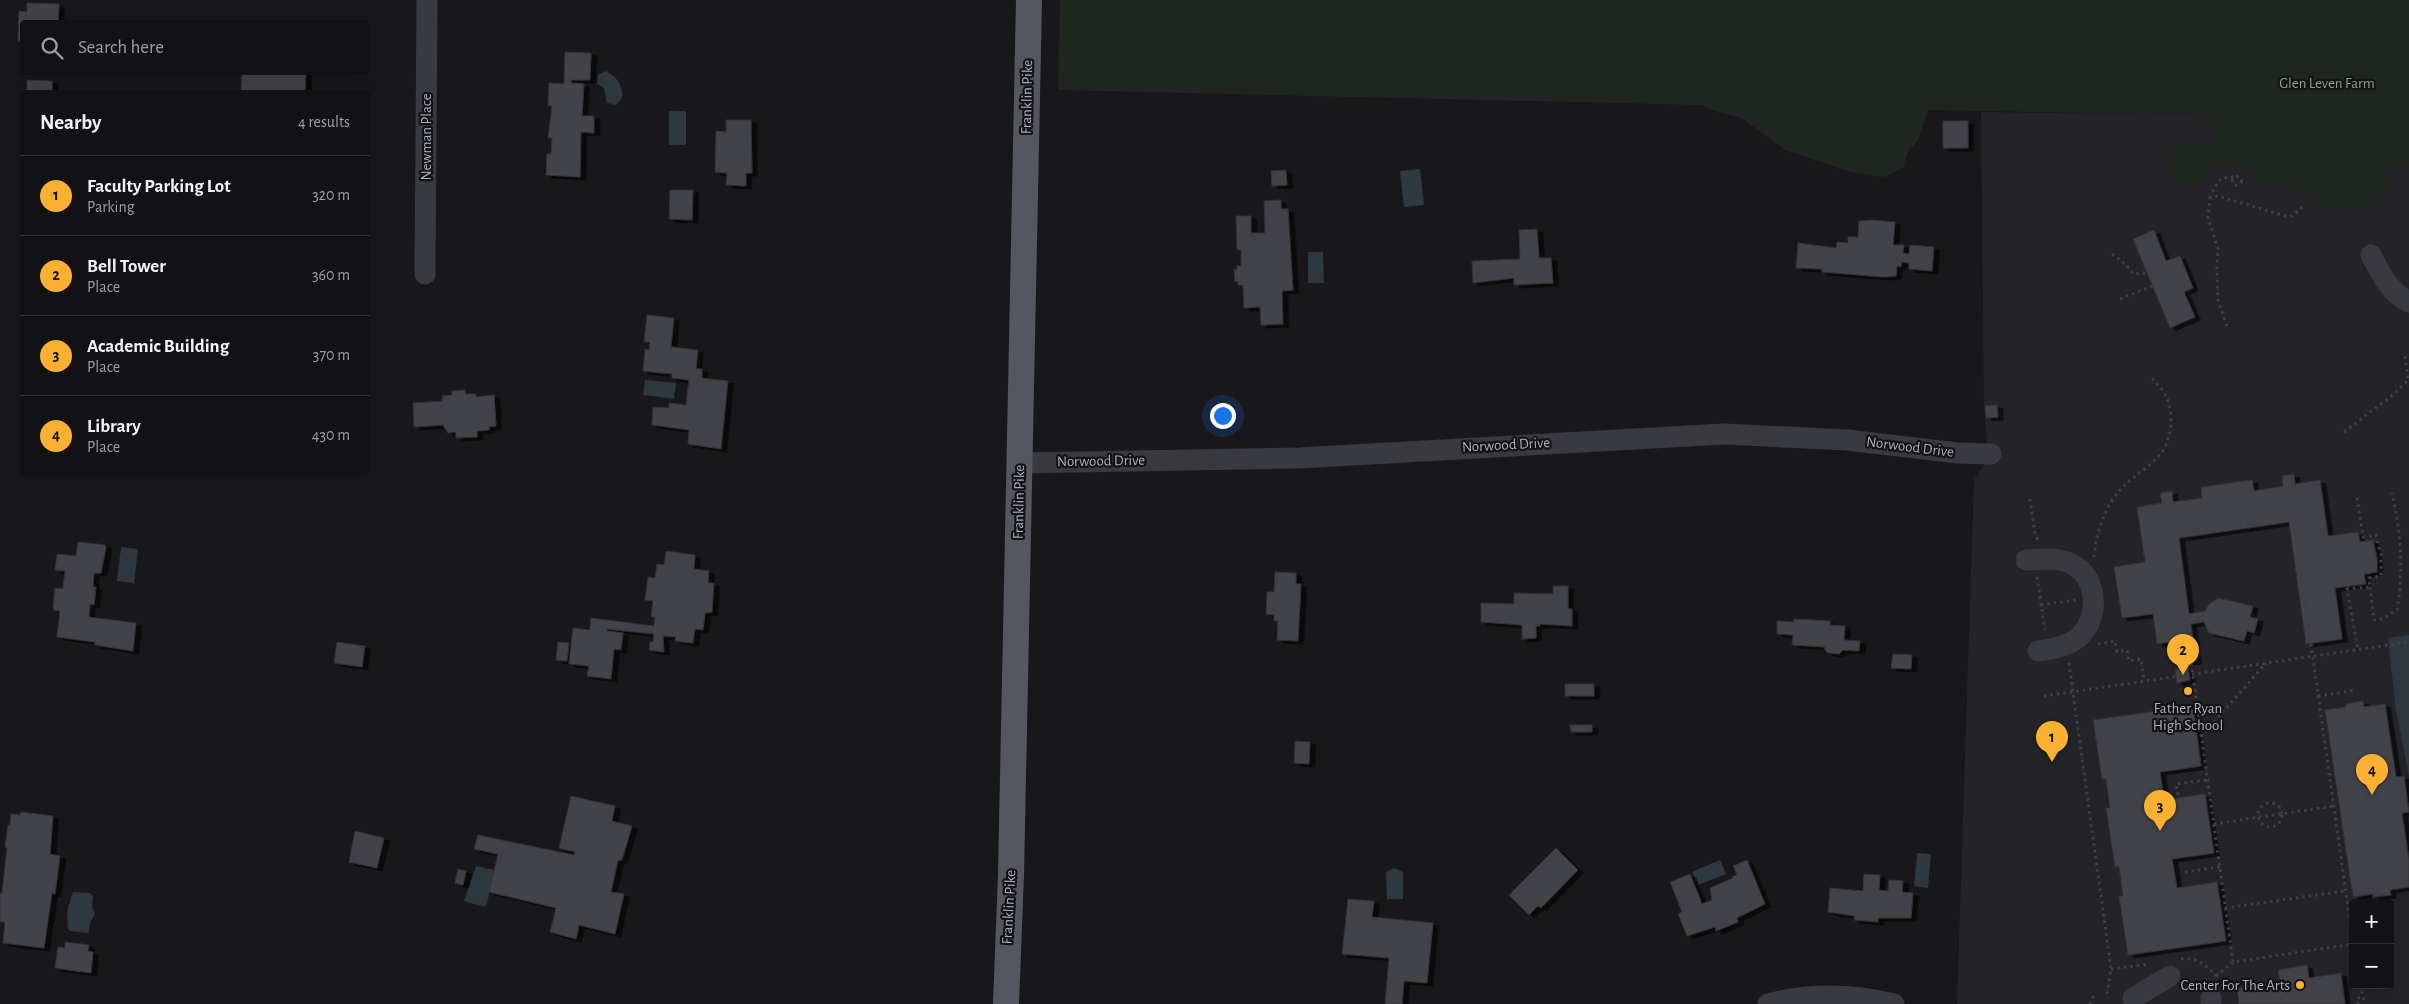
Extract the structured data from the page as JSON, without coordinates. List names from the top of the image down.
{
  "streets": {
    "main road": ["Franklin Pike"],
    "street": ["Newman Place", "Norwood Drive"]
  },
  "crossings": [
    ["Franklin Pike", "Norwood Drive"]
  ],
  "parks": ["Glen Leven Farm"],
  "places": ["Father Ryan High School", "Center For The Arts"],
  "page": {
    "search": "Search here",
    "heading": ["Nearby", "4 results"],
    "list": [
      {
        "mark": "1",
        "name": "Faculty Parking Lot",
        "note": "Parking",
        "value": "320 m"
      },
      {
        "mark": "2",
        "name": "Bell Tower",
        "note": "Place",
        "value": "360 m"
      },
      {
        "mark": "3",
        "name": "Academic Building",
        "note": "Place",
        "value": "370 m"
      },
      {
        "mark": "4",
        "name": "Library",
        "note": "Place",
        "value": "430 m"
      }
    ],
    "pins": [
      "2",
      "1",
      "4",
      "3"
    ],
    "map_buttons": ["+", "−"]
  }
}
